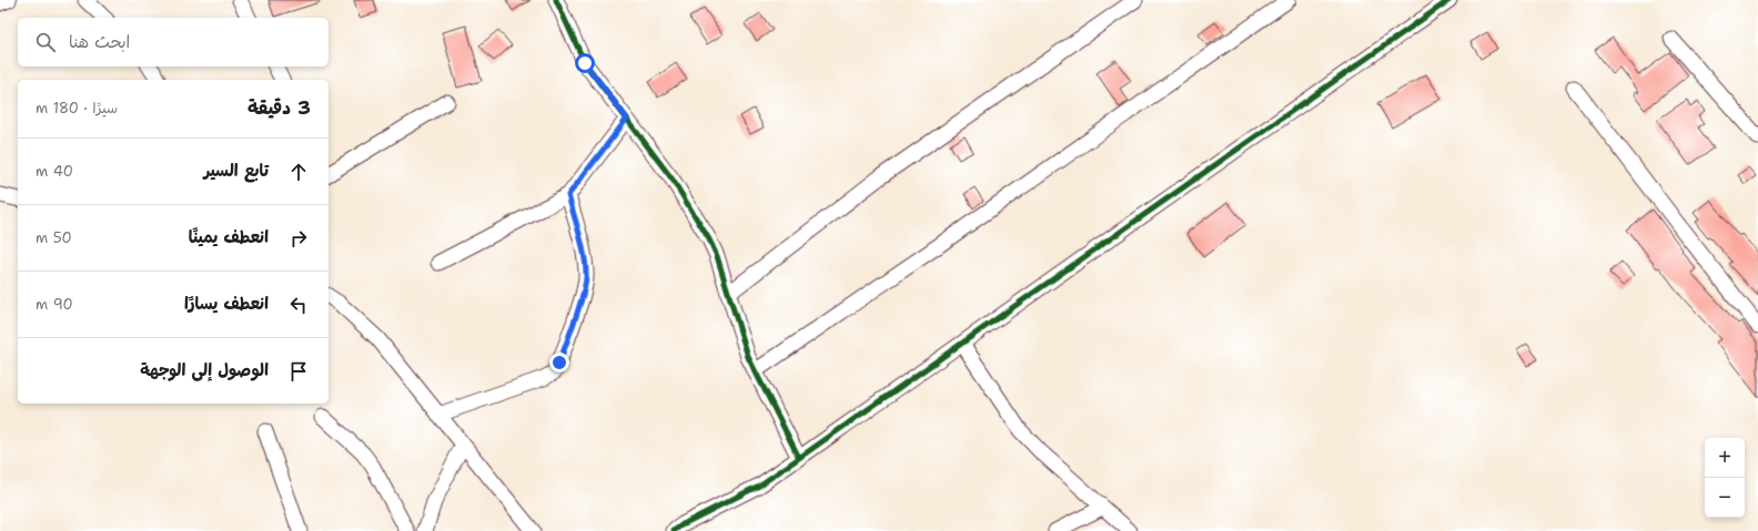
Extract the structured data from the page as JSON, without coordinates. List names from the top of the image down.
{
  "page": {
    "search": "ابحث هنا",
    "heading": ["3 دقيقة", "سيرًا · 180 m"],
    "list": [
      ["تابع السير", "40 m"],
      ["انعطف يمينًا", "50 m"],
      ["انعطف يسارًا", "90 m"],
      "الوصول إلى الوجهة"
    ],
    "map_buttons": ["+", "−"]
  }
}
